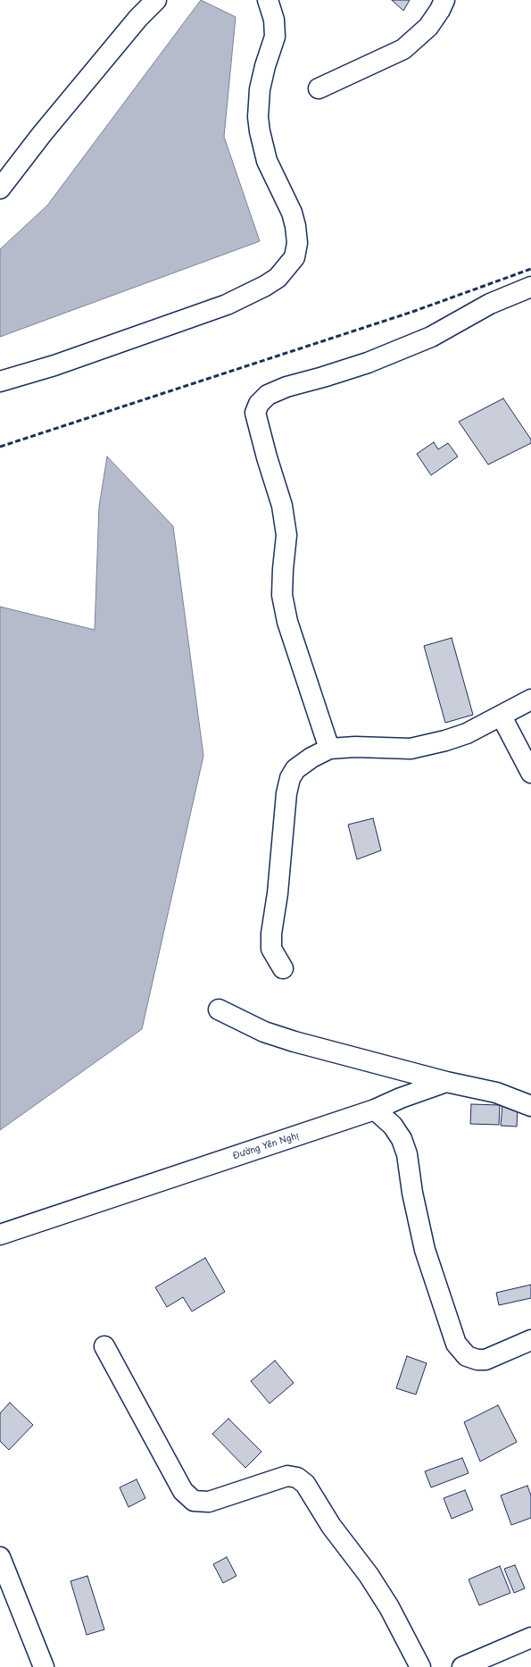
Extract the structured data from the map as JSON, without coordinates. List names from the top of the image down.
{
  "streets": {
    "street": ["Đường Yên Nghị"]
  }
}
